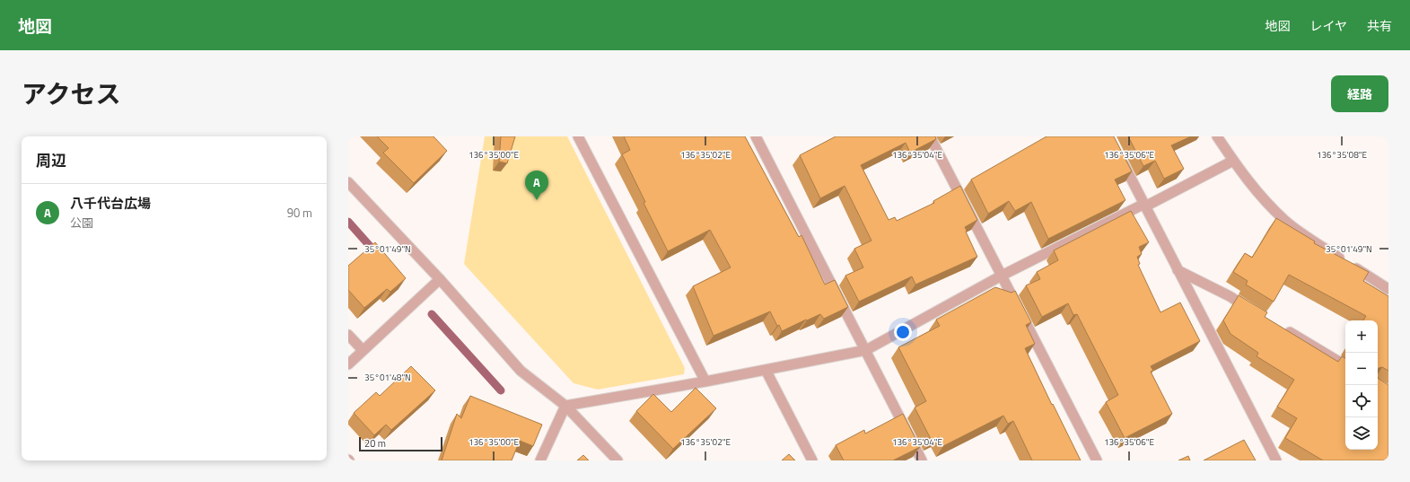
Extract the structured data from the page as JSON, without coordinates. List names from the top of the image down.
{
  "scale_bar": "20 m",
  "page": {
    "header": "地図",
    "nav": ["地図", "レイヤ", "共有"],
    "title": "アクセス",
    "buttons": "経路",
    "heading": "周辺",
    "pins": "A",
    "list": [
      {
        "mark": "A",
        "name": "八千代台広場",
        "note": "公園",
        "value": "90 m"
      }
    ],
    "map_buttons": ["+", "−"],
    "scale": "20 m"
  },
  "coordinates": [
    "136°35'00\"E",
    "136°35'02\"E",
    "136°35'04\"E",
    "136°35'06\"E",
    "136°35'08\"E",
    "35°01'49\"N",
    "35°01'48\"N"
  ]
}
